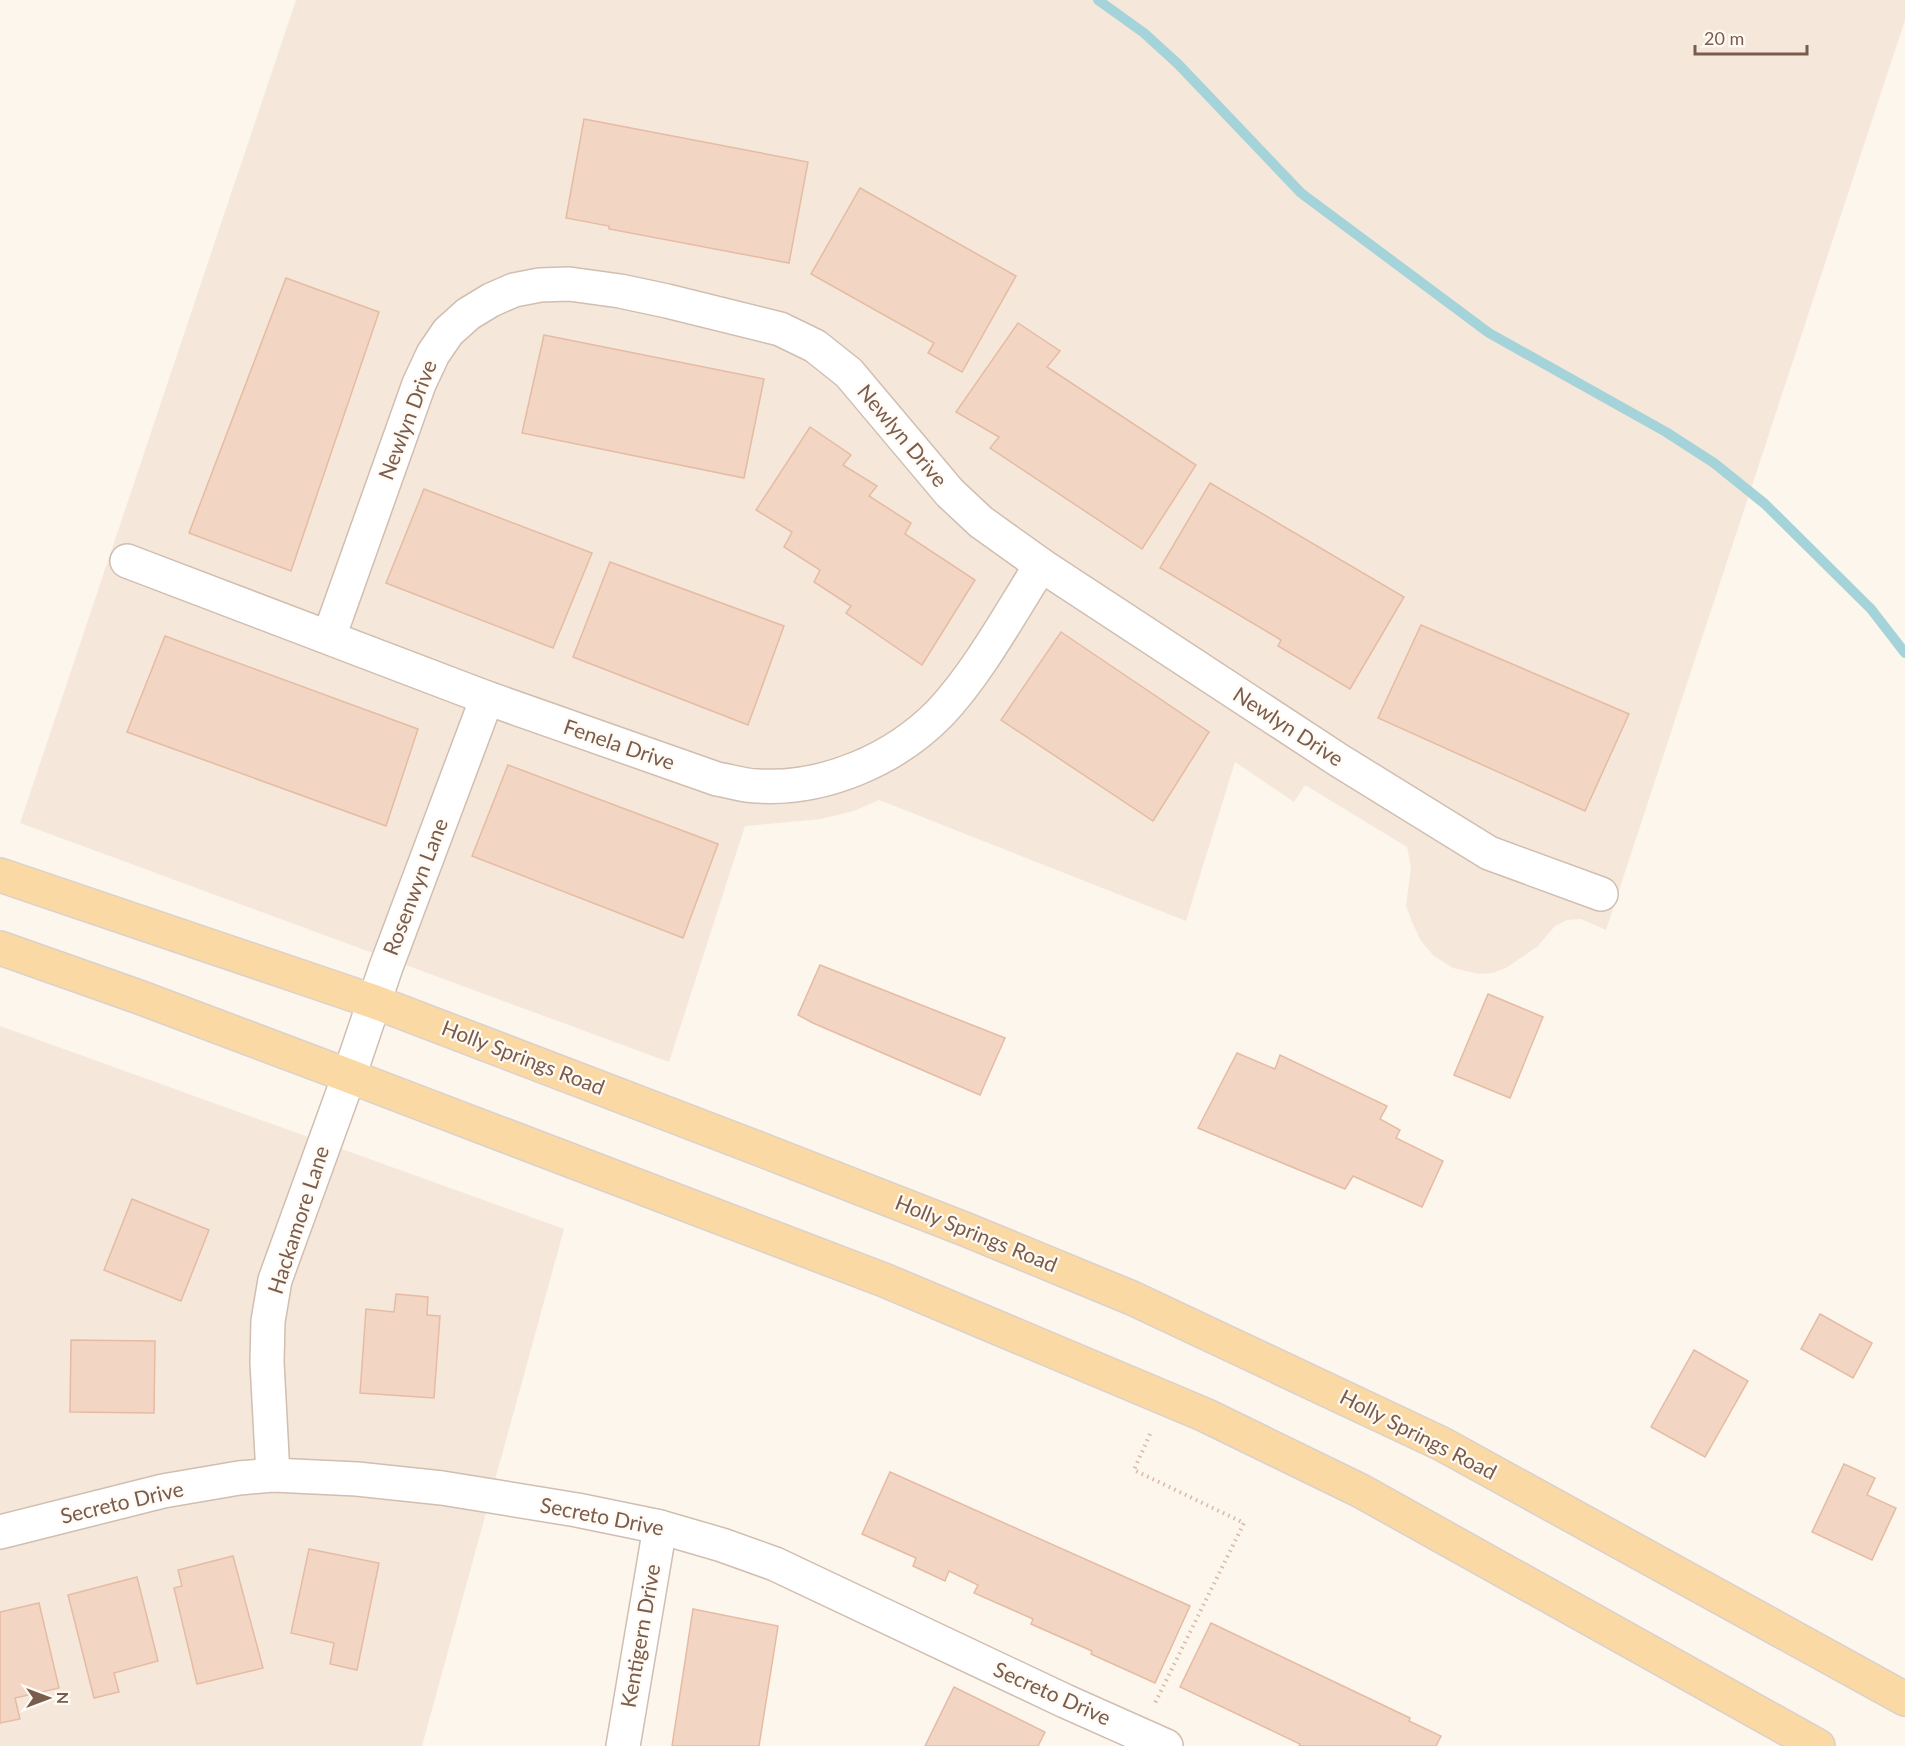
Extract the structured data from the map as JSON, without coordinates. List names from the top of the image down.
{
  "streets": {
    "main road": ["Holly Springs Road"],
    "street": [
      "Newlyn Drive",
      "Fenela Drive",
      "Rosenwyn Lane",
      "Hackamore Lane",
      "Secreto Drive",
      "Kentigern Drive"
    ]
  },
  "crossings": [
    ["Newlyn Drive", "Fenela Drive"],
    ["Fenela Drive", "Rosenwyn Lane"],
    ["Rosenwyn Lane", "Holly Springs Road"],
    ["Rosenwyn Lane", "Hackamore Lane"],
    ["Hackamore Lane", "Secreto Drive"],
    ["Secreto Drive", "Kentigern Drive"]
  ],
  "scale_bar": "20 m",
  "north": "right"
}
